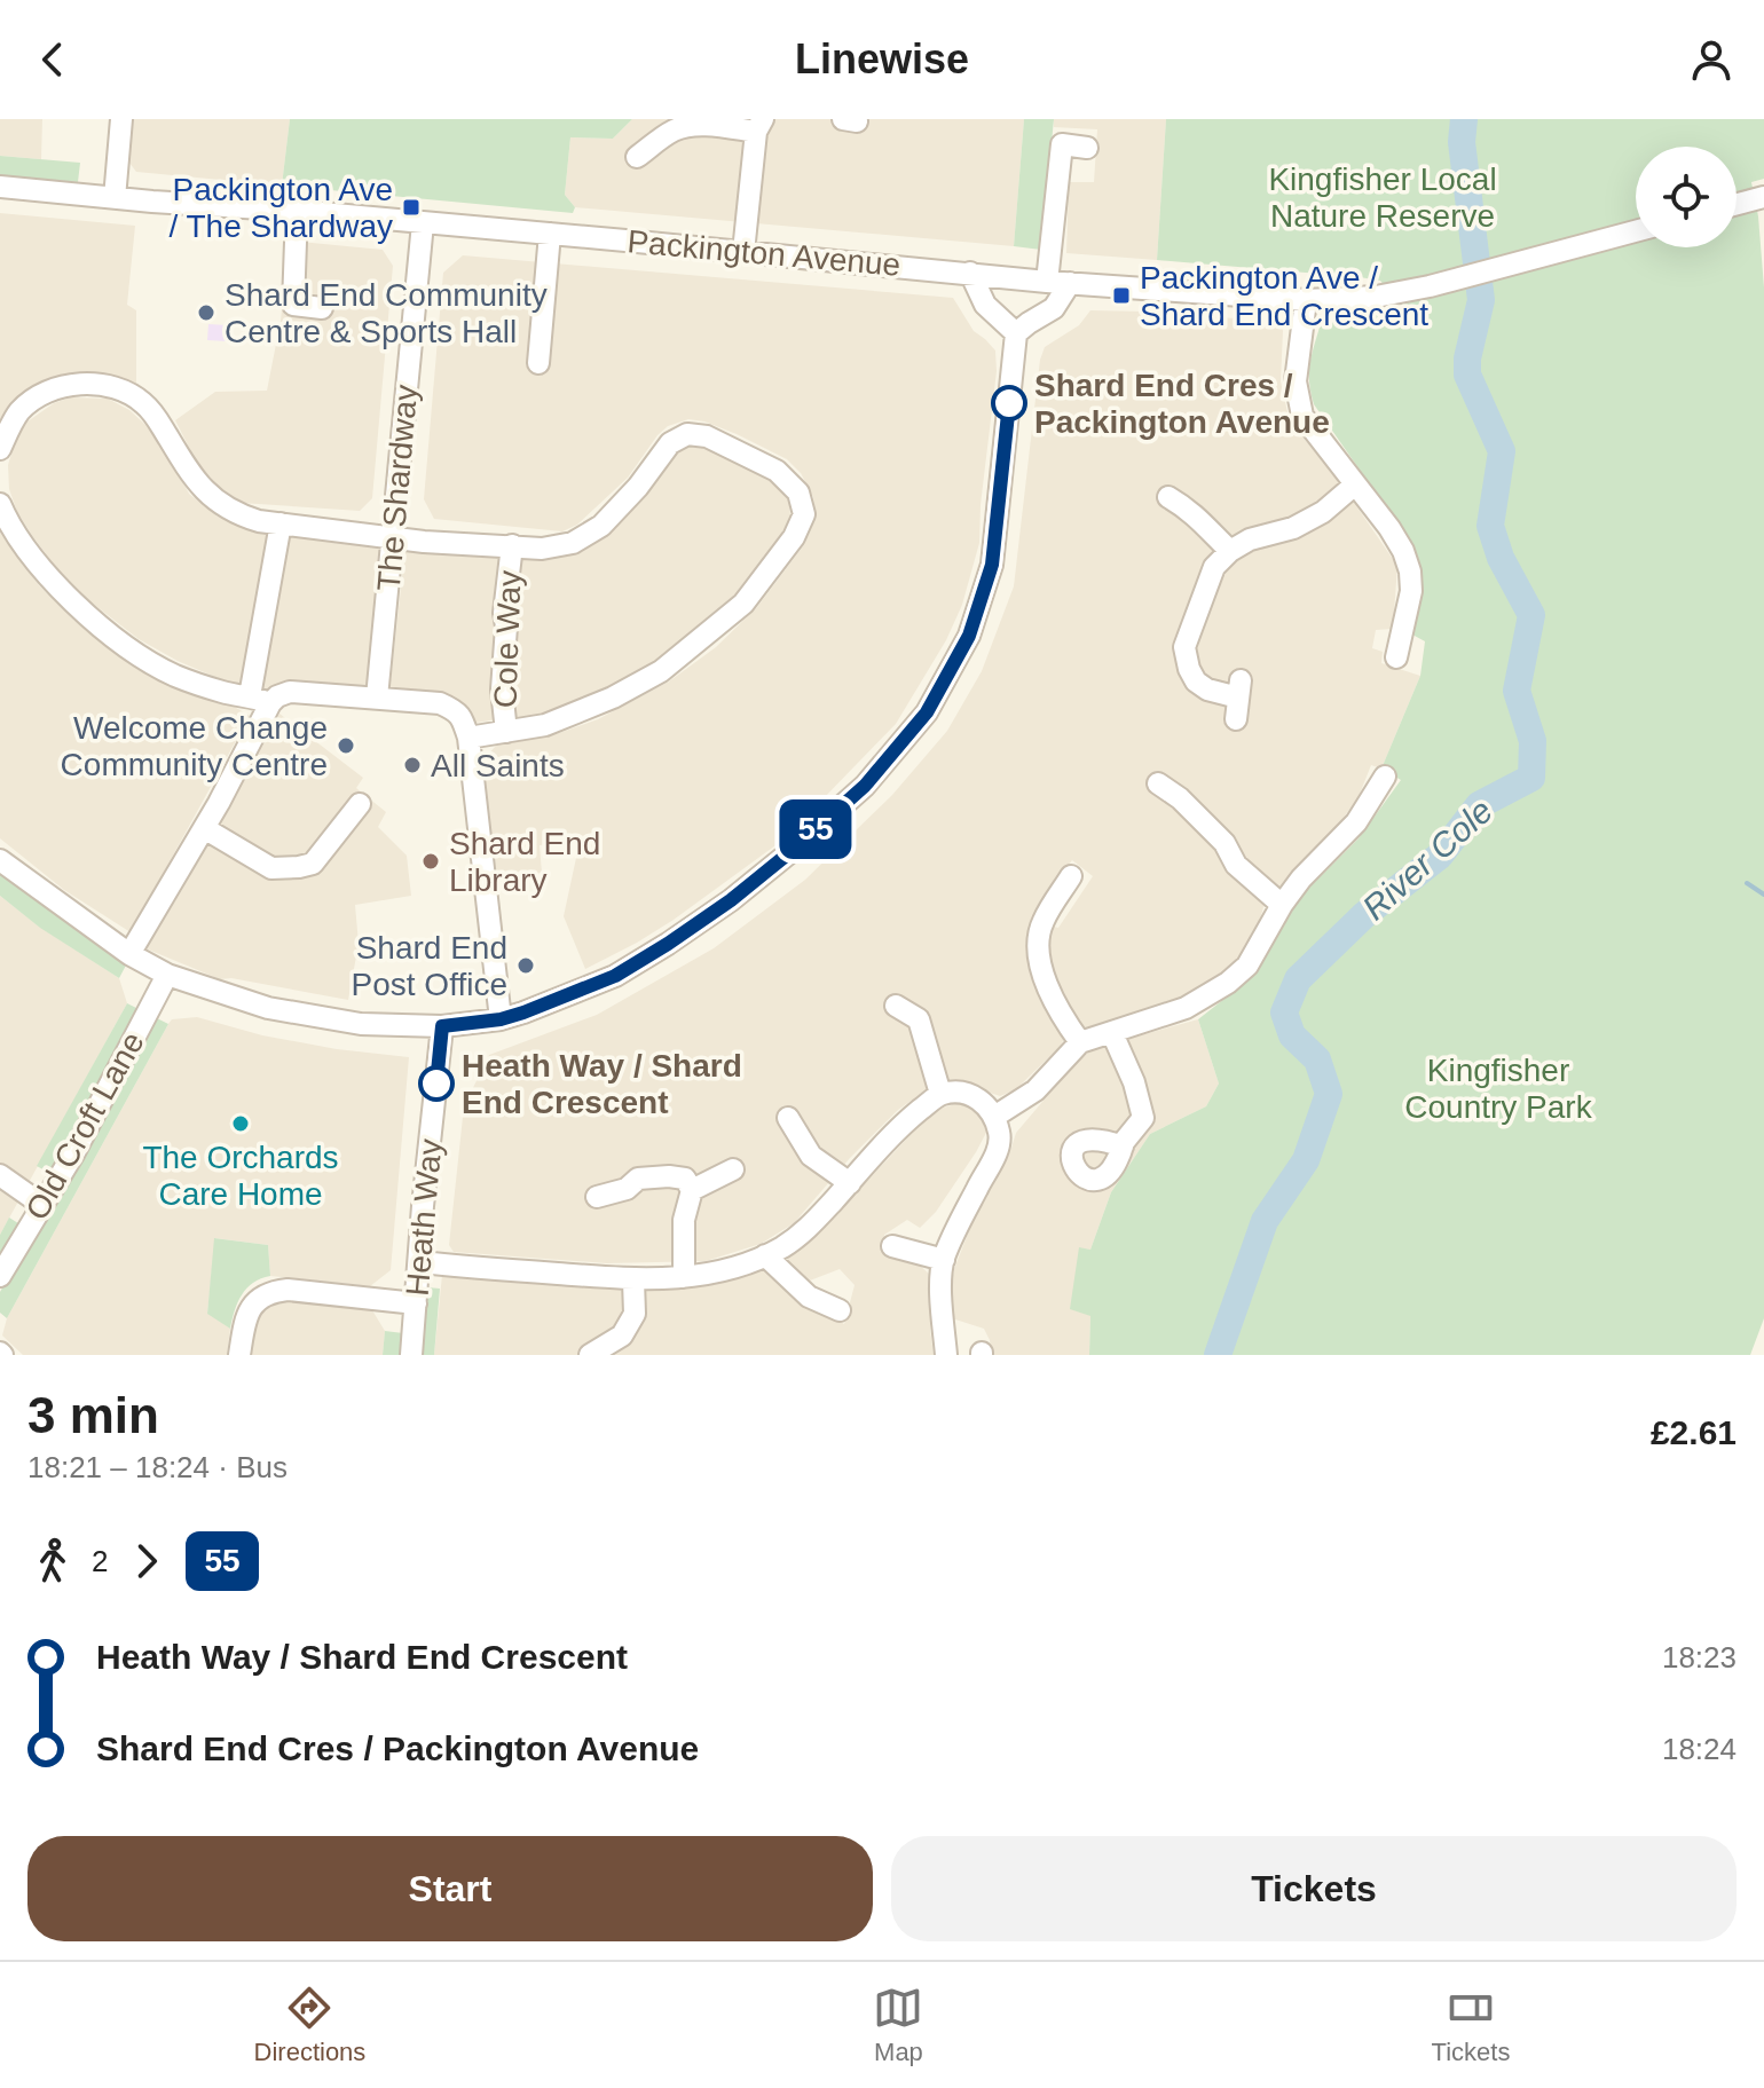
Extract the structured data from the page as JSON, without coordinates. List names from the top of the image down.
{
  "streets": {
    "street": [
      "Packington Avenue",
      "The Shardway",
      "Cole Way",
      "Old Croft Lane",
      "Heath Way"
    ]
  },
  "crossings": [
    ["Packington Avenue", "The Shardway"]
  ],
  "water": ["River Cole"],
  "parks": ["Kingfisher Local Nature Reserve", "Kingfisher Country Park"],
  "places": {
    "transit": ["Packington Ave / The Shardway", "Packington Ave / Shard End Crescent"],
    "other": [
      "Shard End Community Centre & Sports Hall",
      "Shard End Cres / Packington Avenue",
      "Welcome Change Community Centre",
      "All Saints",
      "Shard End Library",
      "Shard End Post Office",
      "Heath Way / Shard End Crescent",
      "The Orchards Care Home"
    ]
  },
  "lines": ["bus line 55"],
  "page": {
    "header": "Linewise",
    "on_map": "55",
    "heading": ["3 min", "18:21 – 18:24 · Bus", "£2.61"],
    "legs": ["2", "55"],
    "list": [
      {
        "name": "Heath Way / Shard End Crescent",
        "value": "18:23"
      },
      {
        "name": "Shard End Cres / Packington Avenue",
        "value": "18:24"
      }
    ],
    "buttons": ["Start", "Tickets"],
    "tabs": ["Directions", "Map", "Tickets"]
  }
}
